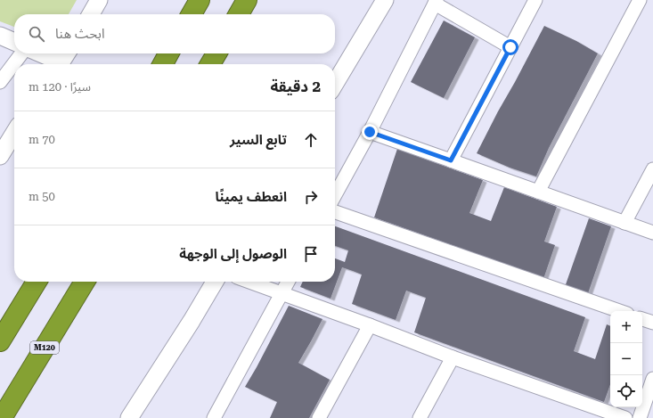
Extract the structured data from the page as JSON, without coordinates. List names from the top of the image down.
{
  "streets": {
    "highway": ["M120"]
  },
  "page": {
    "search": "ابحث هنا",
    "heading": ["2 دقيقة", "سيرًا · 120 m"],
    "list": [
      ["تابع السير", "70 m"],
      ["انعطف يمينًا", "50 m"],
      "الوصول إلى الوجهة"
    ],
    "map_buttons": ["+", "−"]
  }
}
